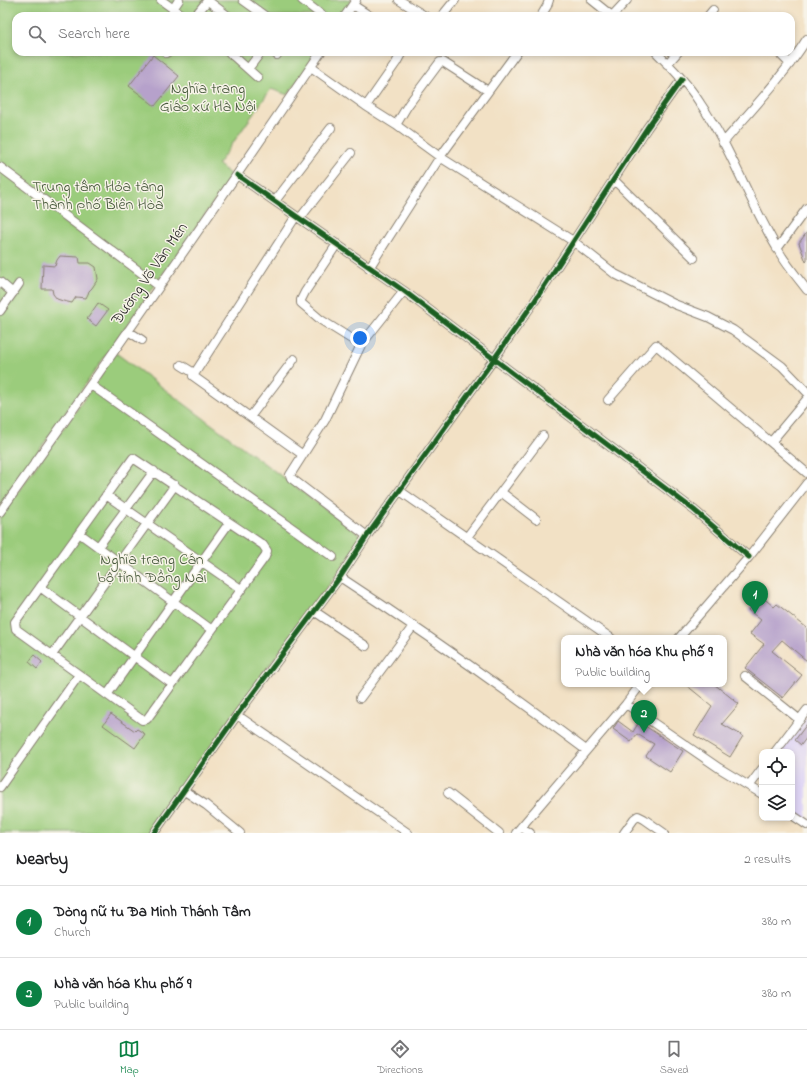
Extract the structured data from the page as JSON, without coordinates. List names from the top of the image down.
{
  "streets": {
    "street": ["Đường Võ Văn Mén"]
  },
  "parks": ["Nghĩa trang Giáo xứ Hà Nội", "Trung tâm Hỏa táng Thành phố Biên Hòa", "Nghĩa trang Cán bộ tỉnh Đồng Nai"],
  "page": {
    "search": "Search here",
    "pins": ["1", "2"],
    "popup": ["Nhà văn hóa Khu phố 9", "Public building"],
    "heading": ["Nearby", "2 results"],
    "list": [
      {
        "mark": "1",
        "name": "Dòng nữ tu Đa Minh Thánh Tâm",
        "note": "Church",
        "value": "380 m"
      },
      {
        "mark": "2",
        "name": "Nhà văn hóa Khu phố 9",
        "note": "Public building",
        "value": "380 m"
      }
    ],
    "nav": ["Map", "Directions", "Saved"]
  }
}
